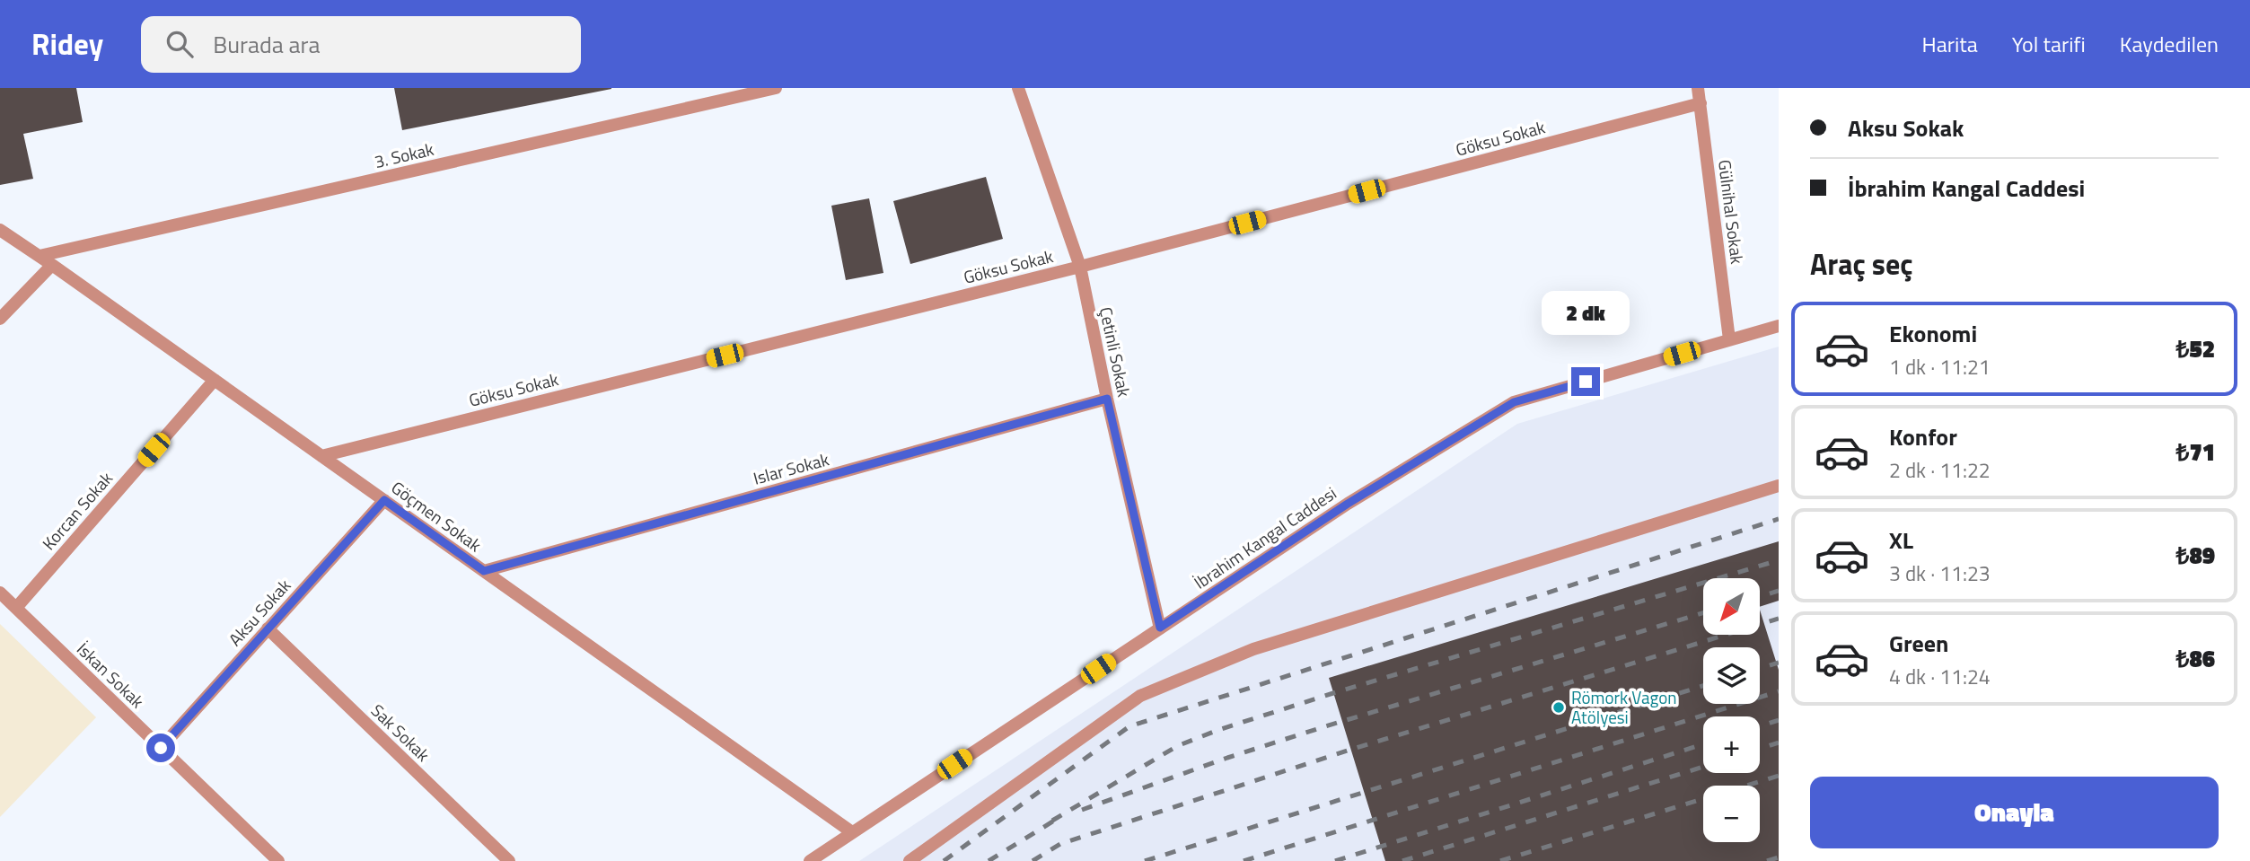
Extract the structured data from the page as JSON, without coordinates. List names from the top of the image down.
{
  "streets": {
    "street": [
      "Göksu Sokak",
      "3. Sokak",
      "Gülnihal Sokak",
      "Çetinli Sokak",
      "Islar Sokak",
      "Korcan Sokak",
      "Göçmen Sokak",
      "İbrahim Kangal Caddesi",
      "Aksu Sokak",
      "İskan Sokak",
      "Sak Sokak"
    ]
  },
  "crossings": [
    ["Göksu Sokak", "Gülnihal Sokak"],
    ["Göksu Sokak", "Çetinli Sokak"],
    ["Göksu Sokak", "Göçmen Sokak"],
    ["3. Sokak", "Göçmen Sokak"],
    ["Gülnihal Sokak", "İbrahim Kangal Caddesi"],
    ["Çetinli Sokak", "Islar Sokak"],
    ["Çetinli Sokak", "İbrahim Kangal Caddesi"],
    ["Islar Sokak", "Göçmen Sokak"],
    ["Korcan Sokak", "Göçmen Sokak"],
    ["Korcan Sokak", "İskan Sokak"],
    ["Göçmen Sokak", "İbrahim Kangal Caddesi"],
    ["Göçmen Sokak", "Aksu Sokak"],
    ["Aksu Sokak", "İskan Sokak"],
    ["Aksu Sokak", "Sak Sokak"]
  ],
  "places": ["Römork Vagon Atölyesi"],
  "north": "bottom left",
  "page": {
    "header": "Ridey",
    "search": "Burada ara",
    "nav": ["Harita", "Yol tarifi", "Kaydedilen"],
    "banner": ["Aksu Sokak", "İbrahim Kangal Caddesi"],
    "heading": "Araç seç",
    "bubble": "2 dk",
    "list": [
      {
        "name": "Ekonomi",
        "note": "1 dk · 11:21",
        "value": "₺52"
      },
      {
        "name": "Konfor",
        "note": "2 dk · 11:22",
        "value": "₺71"
      },
      {
        "name": "XL",
        "note": "3 dk · 11:23",
        "value": "₺89"
      },
      {
        "name": "Green",
        "note": "4 dk · 11:24",
        "value": "₺86"
      }
    ],
    "map_buttons": ["+", "−"],
    "buttons": "Onayla"
  }
}
